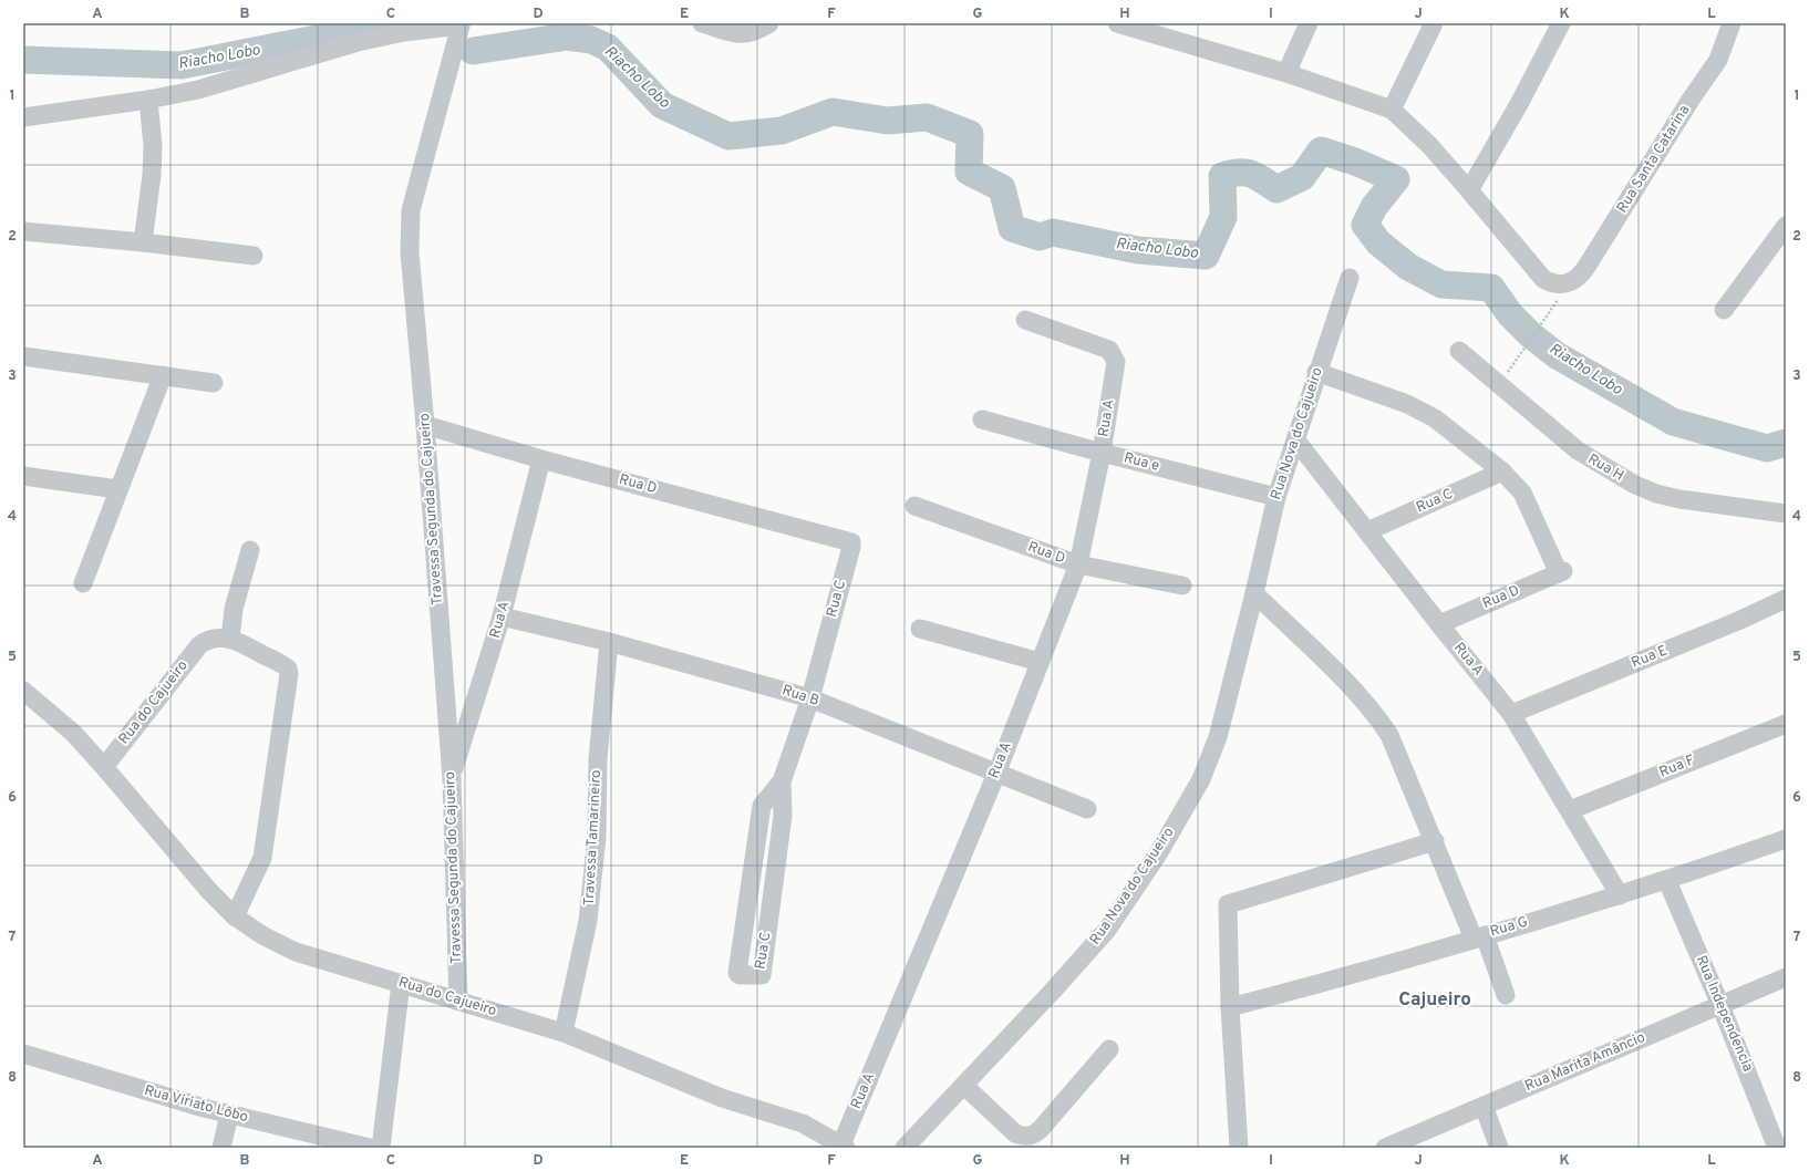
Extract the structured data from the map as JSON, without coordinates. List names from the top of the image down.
{
  "streets": {
    "street": [
      "Rua Santa Catarina",
      "Rua A",
      "Rua Nova do Cajueiro",
      "Rua e",
      "Rua H",
      "Rua D",
      "Rua C",
      "Travessa Segunda do Cajueiro",
      "Rua E",
      "Rua B",
      "Rua do Cajueiro",
      "Rua F",
      "Travessa Tamarineiro",
      "Rua G",
      "Rua Independencia",
      "Rua Marita Amâncio",
      "Rua Viriato Lôbo"
    ]
  },
  "crossings": [
    ["Rua A", "Rua Nova do Cajueiro"],
    ["Rua A", "Rua e"],
    ["Rua A", "Rua D"],
    ["Rua A", "Rua C"],
    ["Rua A", "Travessa Segunda do Cajueiro"],
    ["Rua A", "Rua E"],
    ["Rua A", "Rua B"],
    ["Rua A", "Rua do Cajueiro"],
    ["Rua A", "Rua F"],
    ["Rua A", "Rua G"],
    ["Rua Nova do Cajueiro", "Rua e"],
    ["Rua D", "Rua C"],
    ["Rua D", "Travessa Segunda do Cajueiro"],
    ["Rua C", "Rua B"],
    ["Travessa Segunda do Cajueiro", "Rua do Cajueiro"],
    ["Rua B", "Travessa Tamarineiro"],
    ["Rua do Cajueiro", "Travessa Tamarineiro"],
    ["Rua G", "Rua Independencia"],
    ["Rua Independencia", "Rua Marita Amâncio"]
  ],
  "districts": ["Cajueiro"],
  "water": ["Riacho Lobo"],
  "grid": {
    "columns": [
      "A",
      "B",
      "C",
      "D",
      "E",
      "F",
      "G",
      "H",
      "I",
      "J",
      "K",
      "L"
    ],
    "rows": [
      "1",
      "2",
      "3",
      "4",
      "5",
      "6",
      "7",
      "8"
    ]
  }
}
